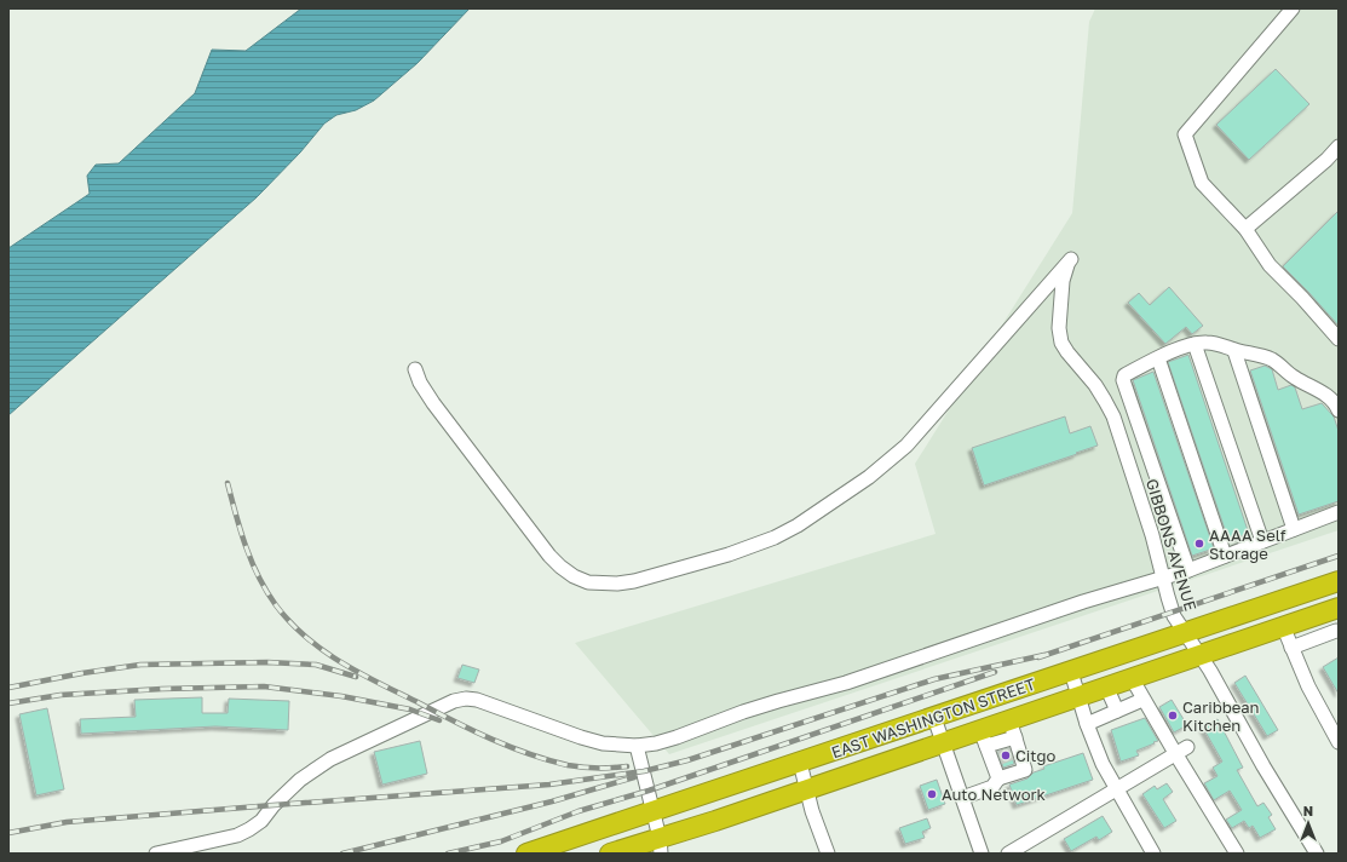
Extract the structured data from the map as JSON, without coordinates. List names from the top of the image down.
{
  "streets": {
    "highway": ["EAST WASHINGTON STREET"],
    "street": ["GIBBONS AVENUE"]
  },
  "crossings": [
    ["GIBBONS AVENUE", "EAST WASHINGTON STREET"]
  ],
  "places": [
    "AAAA Self Storage",
    "Caribbean Kitchen",
    "Citgo",
    "Auto Network"
  ],
  "north": "top"
}
